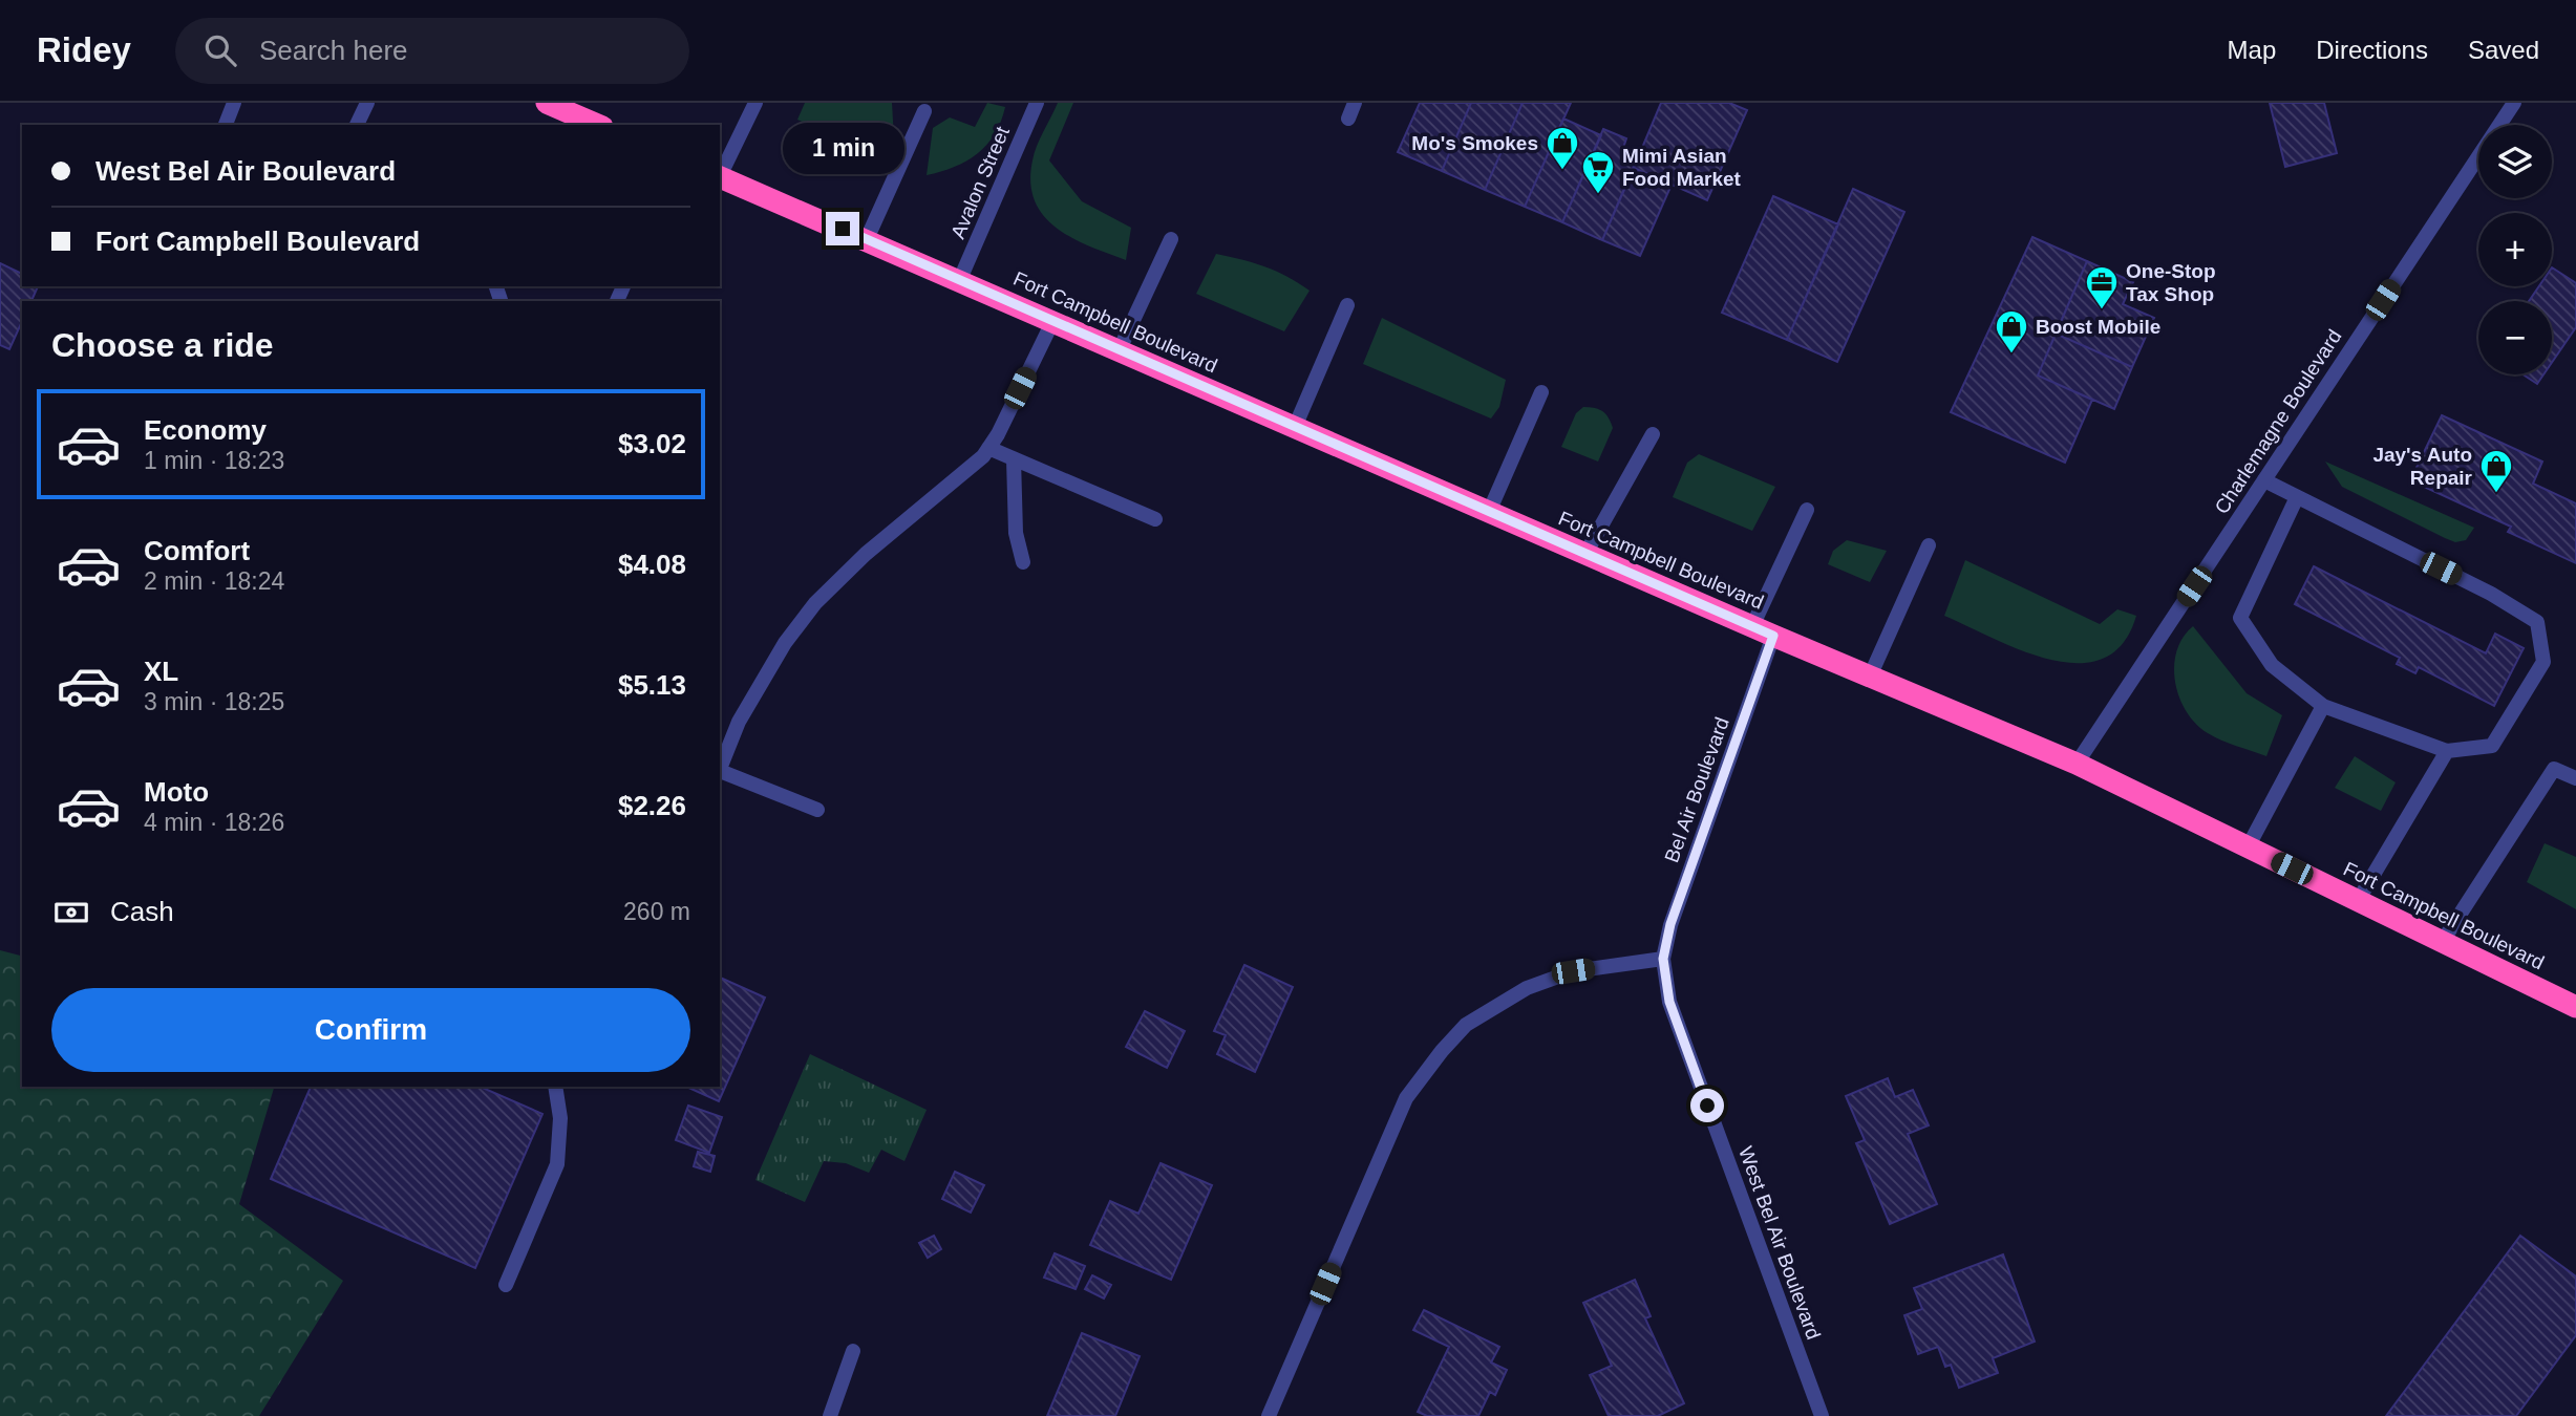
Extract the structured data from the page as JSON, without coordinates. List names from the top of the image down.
{
  "streets": {
    "highway": ["Fort Campbell Boulevard"],
    "street": [
      "Avalon Street",
      "Charlemagne Boulevard",
      "Bel Air Boulevard",
      "West Bel Air Boulevard"
    ]
  },
  "crossings": [
    ["Avalon Street", "Fort Campbell Boulevard"],
    ["Fort Campbell Boulevard", "Charlemagne Boulevard"],
    ["Fort Campbell Boulevard", "Bel Air Boulevard"],
    ["Bel Air Boulevard", "West Bel Air Boulevard"]
  ],
  "places": {
    "shop": ["Mo's Smokes", "Boost Mobile", "Jay's Auto Repair"],
    "supermarket": ["Mimi Asian Food Market"],
    "office": ["One-Stop Tax Shop"]
  },
  "page": {
    "header": "Ridey",
    "search": "Search here",
    "nav": ["Map", "Directions", "Saved"],
    "bubble": "1 min",
    "map_buttons": ["+", "−"],
    "banner": ["West Bel Air Boulevard", "Fort Campbell Boulevard"],
    "heading": "Choose a ride",
    "list": [
      {
        "name": "Economy",
        "note": "1 min · 18:23",
        "value": "$3.02"
      },
      {
        "name": "Comfort",
        "note": "2 min · 18:24",
        "value": "$4.08"
      },
      {
        "name": "XL",
        "note": "3 min · 18:25",
        "value": "$5.13"
      },
      {
        "name": "Moto",
        "note": "4 min · 18:26",
        "value": "$2.26"
      }
    ],
    "pay": ["Cash", "260 m"],
    "buttons": "Confirm"
  }
}
